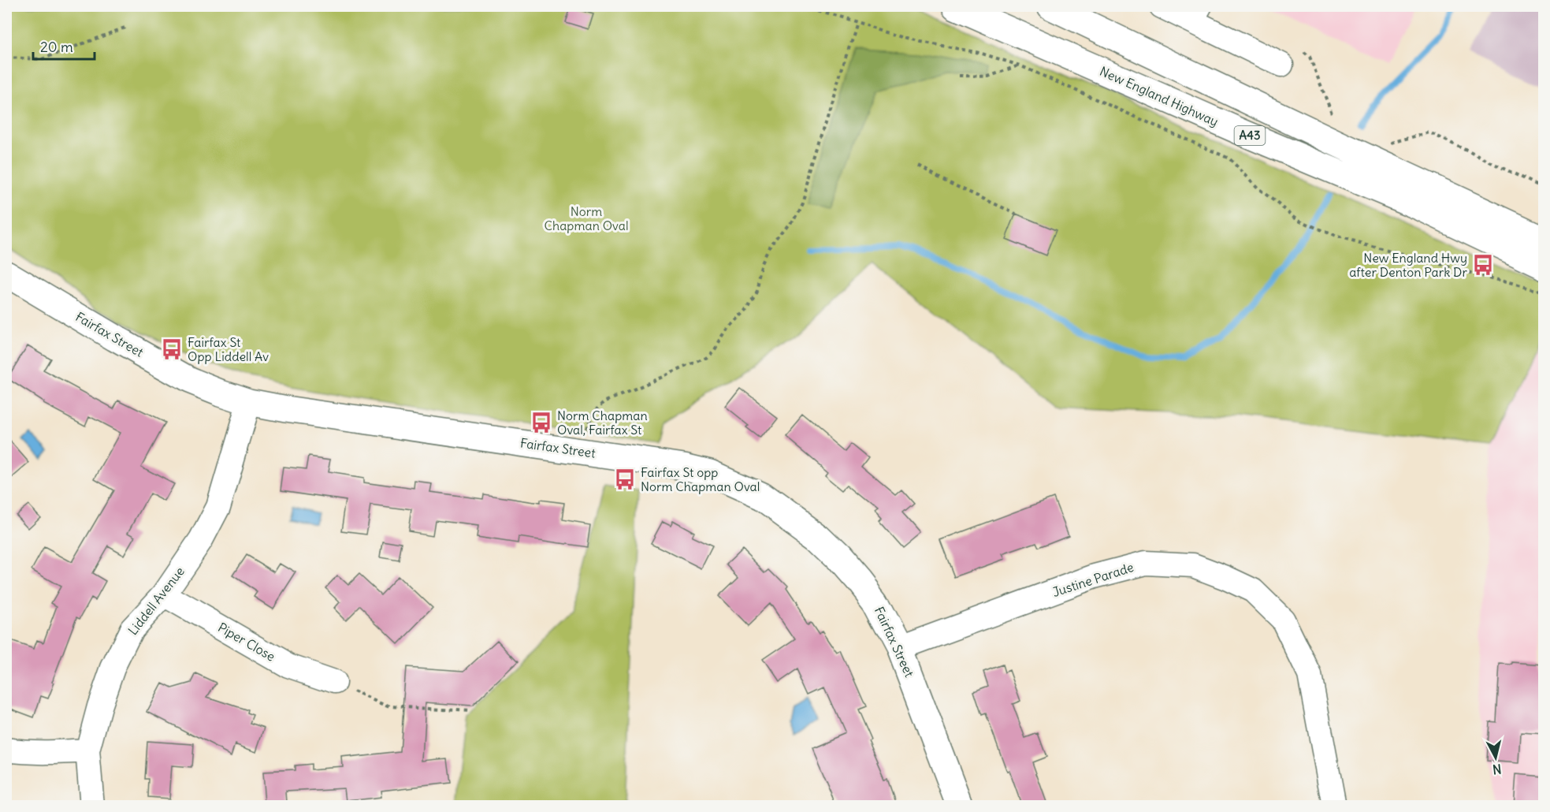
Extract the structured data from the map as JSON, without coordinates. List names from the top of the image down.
{
  "streets": {
    "main road": ["New England Highway", "A43", "Fairfax Street"],
    "street": ["Justine Parade", "Liddell Avenue", "Piper Close"]
  },
  "crossings": [
    ["Fairfax Street", "Justine Parade"],
    ["Fairfax Street", "Liddell Avenue"],
    ["Liddell Avenue", "Piper Close"]
  ],
  "parks": ["Norm Chapman Oval"],
  "places": {
    "bus stop": [
      "New England Hwy after Denton Park Dr",
      "Fairfax St Opp Liddell Av",
      "Norm Chapman Oval, Fairfax St",
      "Fairfax St opp Norm Chapman Oval"
    ]
  },
  "scale_bar": "20 m",
  "north": "bottom"
}
